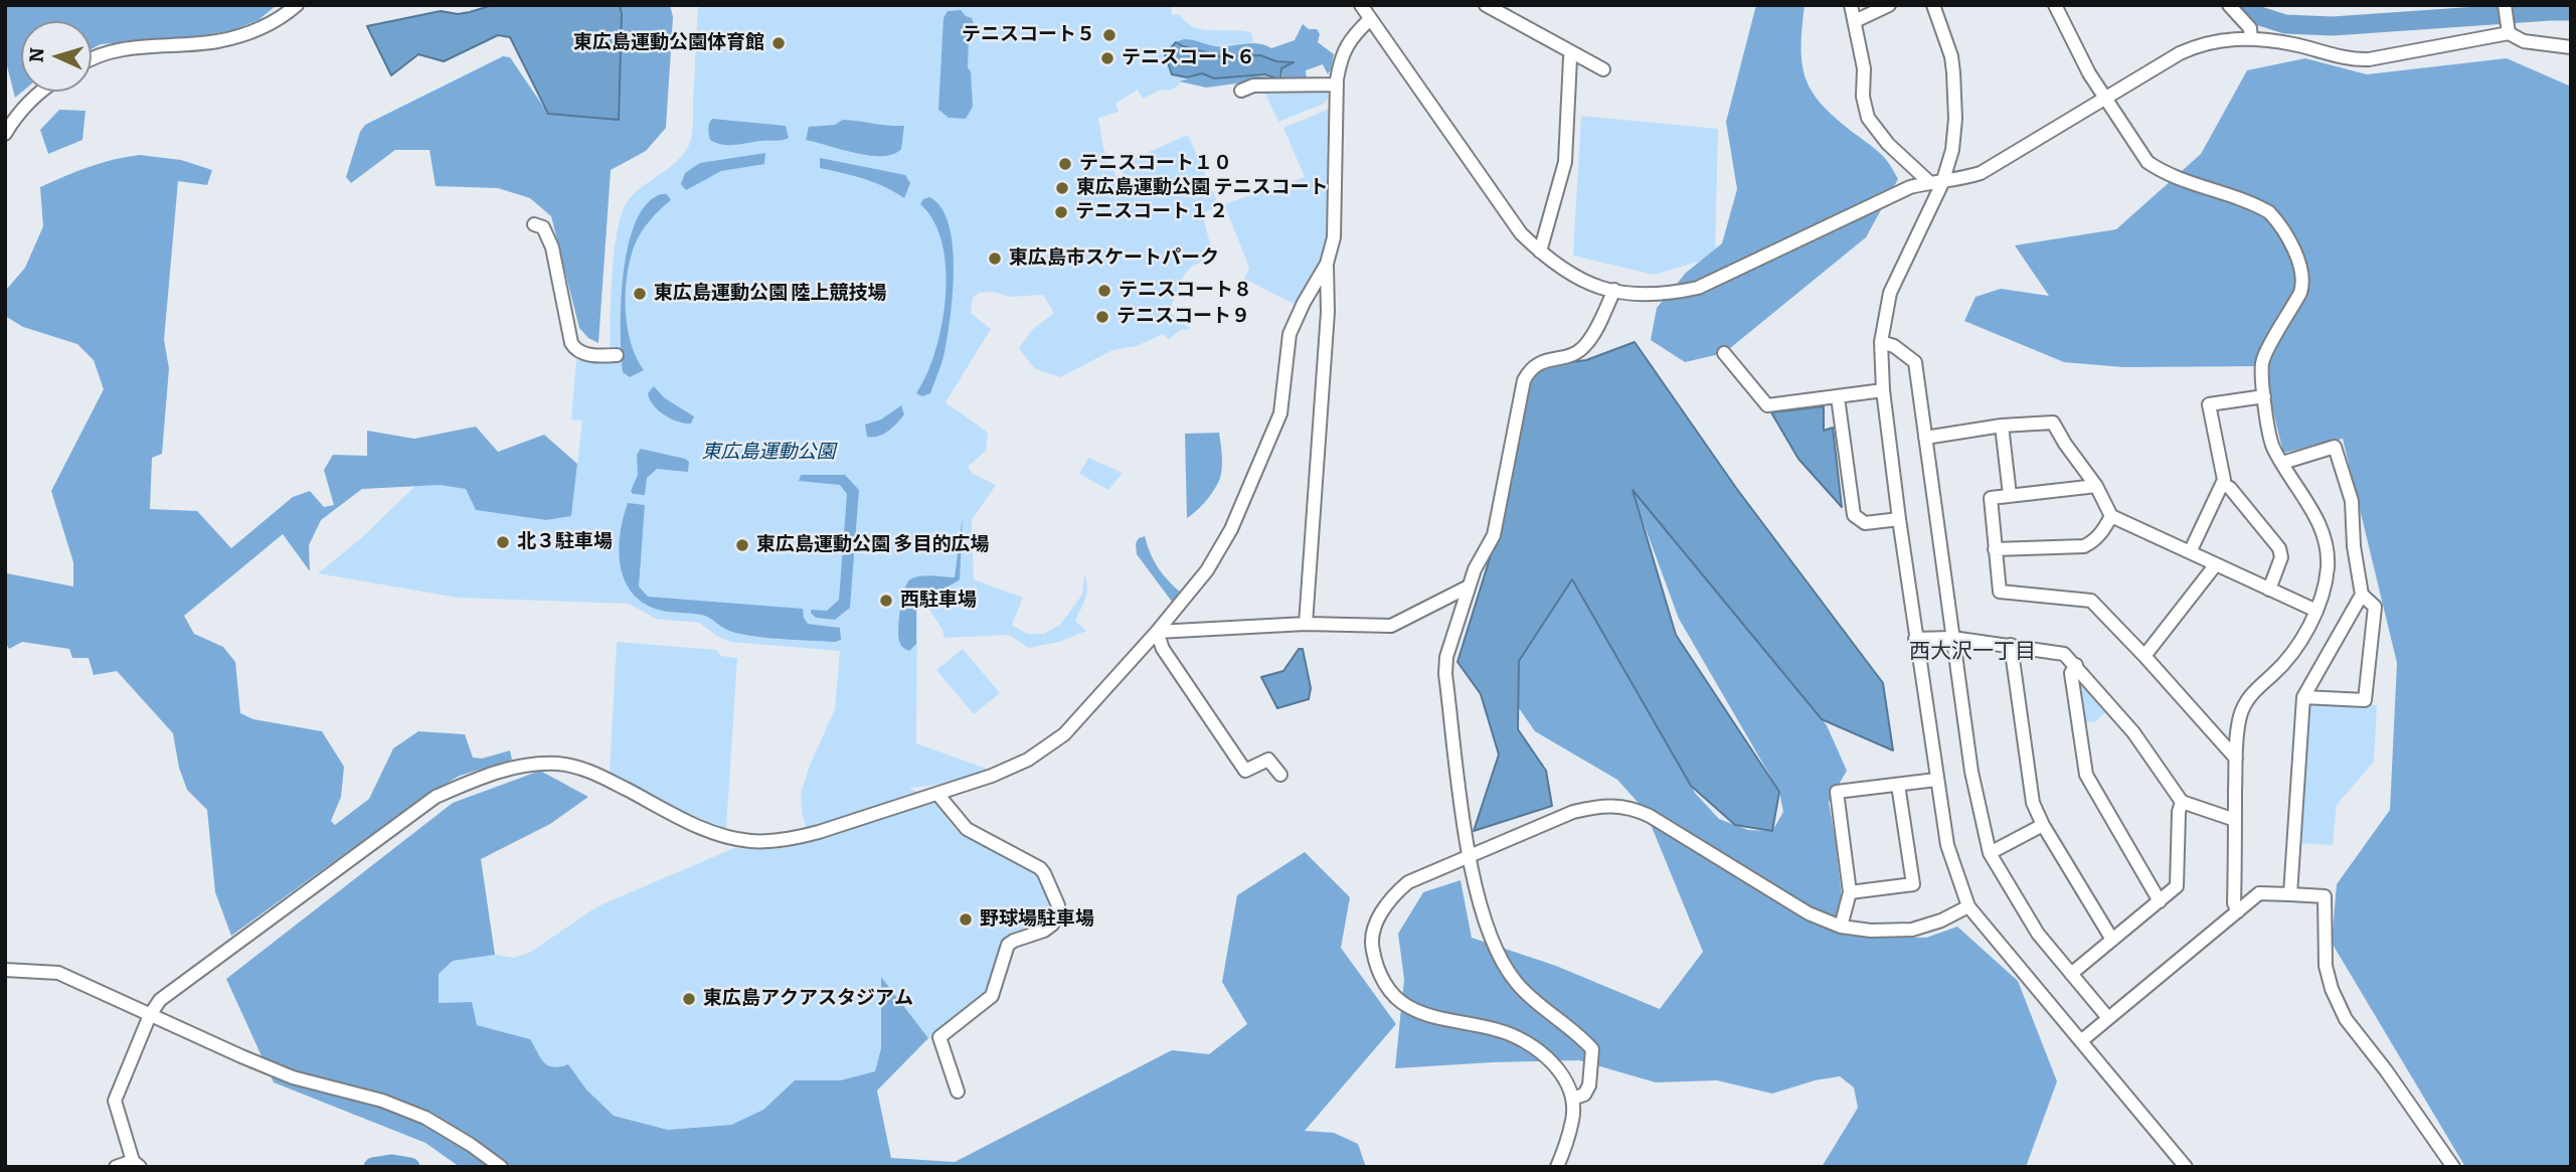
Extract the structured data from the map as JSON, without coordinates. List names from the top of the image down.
{
  "districts": ["西大沢一丁目"],
  "parks": ["東広島運動公園"],
  "places": [
    "テニスコート５",
    "東広島運動公園体育館",
    "テニスコート６",
    "テニスコート１０",
    "東広島運動公園 テニスコート",
    "テニスコート１２",
    "東広島市スケートパーク",
    "テニスコート８",
    "東広島運動公園 陸上競技場",
    "テニスコート９",
    "北３駐車場",
    "東広島運動公園 多目的広場",
    "西駐車場",
    "野球場駐車場",
    "東広島アクアスタジアム"
  ],
  "north": "left"
}
